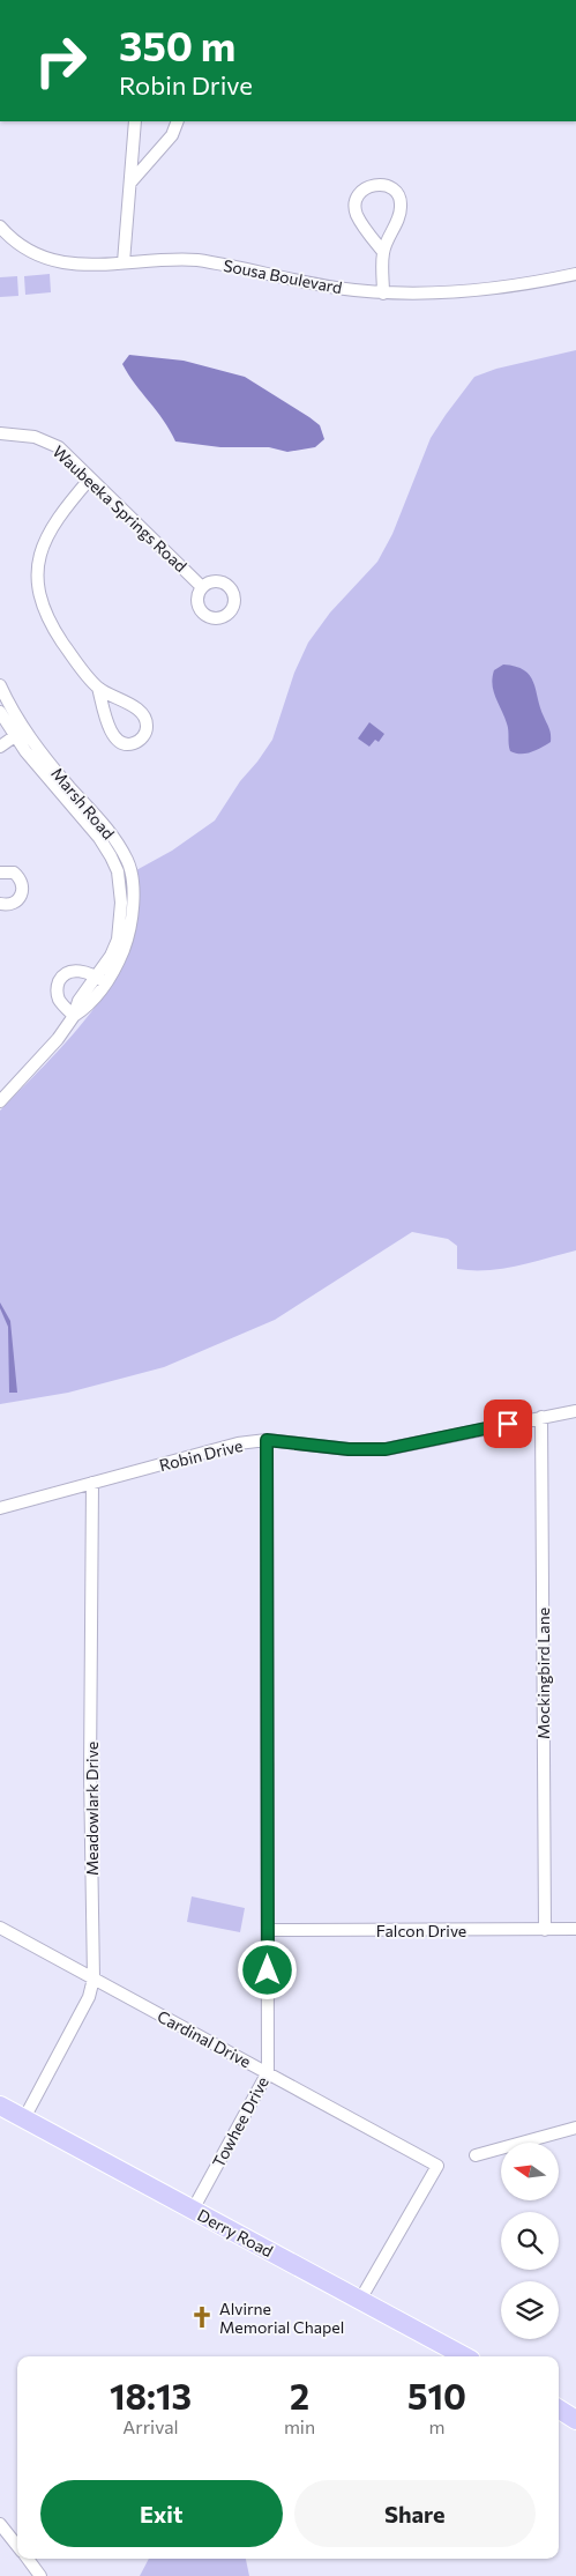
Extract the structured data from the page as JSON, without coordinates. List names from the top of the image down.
{
  "streets": {
    "main road": ["Derry Road"],
    "street": [
      "Sousa Boulevard",
      "Waubeeka Springs Road",
      "Marsh Road",
      "Robin Drive",
      "Mockingbird Lane",
      "Meadowlark Drive",
      "Falcon Drive",
      "Cardinal Drive",
      "Towhee Drive"
    ]
  },
  "crossings": [
    ["Robin Drive", "Mockingbird Lane"],
    ["Robin Drive", "Meadowlark Drive"],
    ["Robin Drive", "Towhee Drive"],
    ["Mockingbird Lane", "Falcon Drive"],
    ["Meadowlark Drive", "Cardinal Drive"],
    ["Meadowlark Drive", "Derry Road"],
    ["Falcon Drive", "Towhee Drive"],
    ["Cardinal Drive", "Towhee Drive"],
    ["Cardinal Drive", "Derry Road"],
    ["Towhee Drive", "Derry Road"]
  ],
  "places": {
    "church": ["Alvirne Memorial Chapel"]
  },
  "north": "left",
  "page": {
    "turn": ["350 m", "Robin Drive"],
    "eta": [
      "18:13",
      "Arrival",
      "2",
      "min",
      "510",
      "m"
    ],
    "buttons": ["Exit", "Share"]
  }
}
